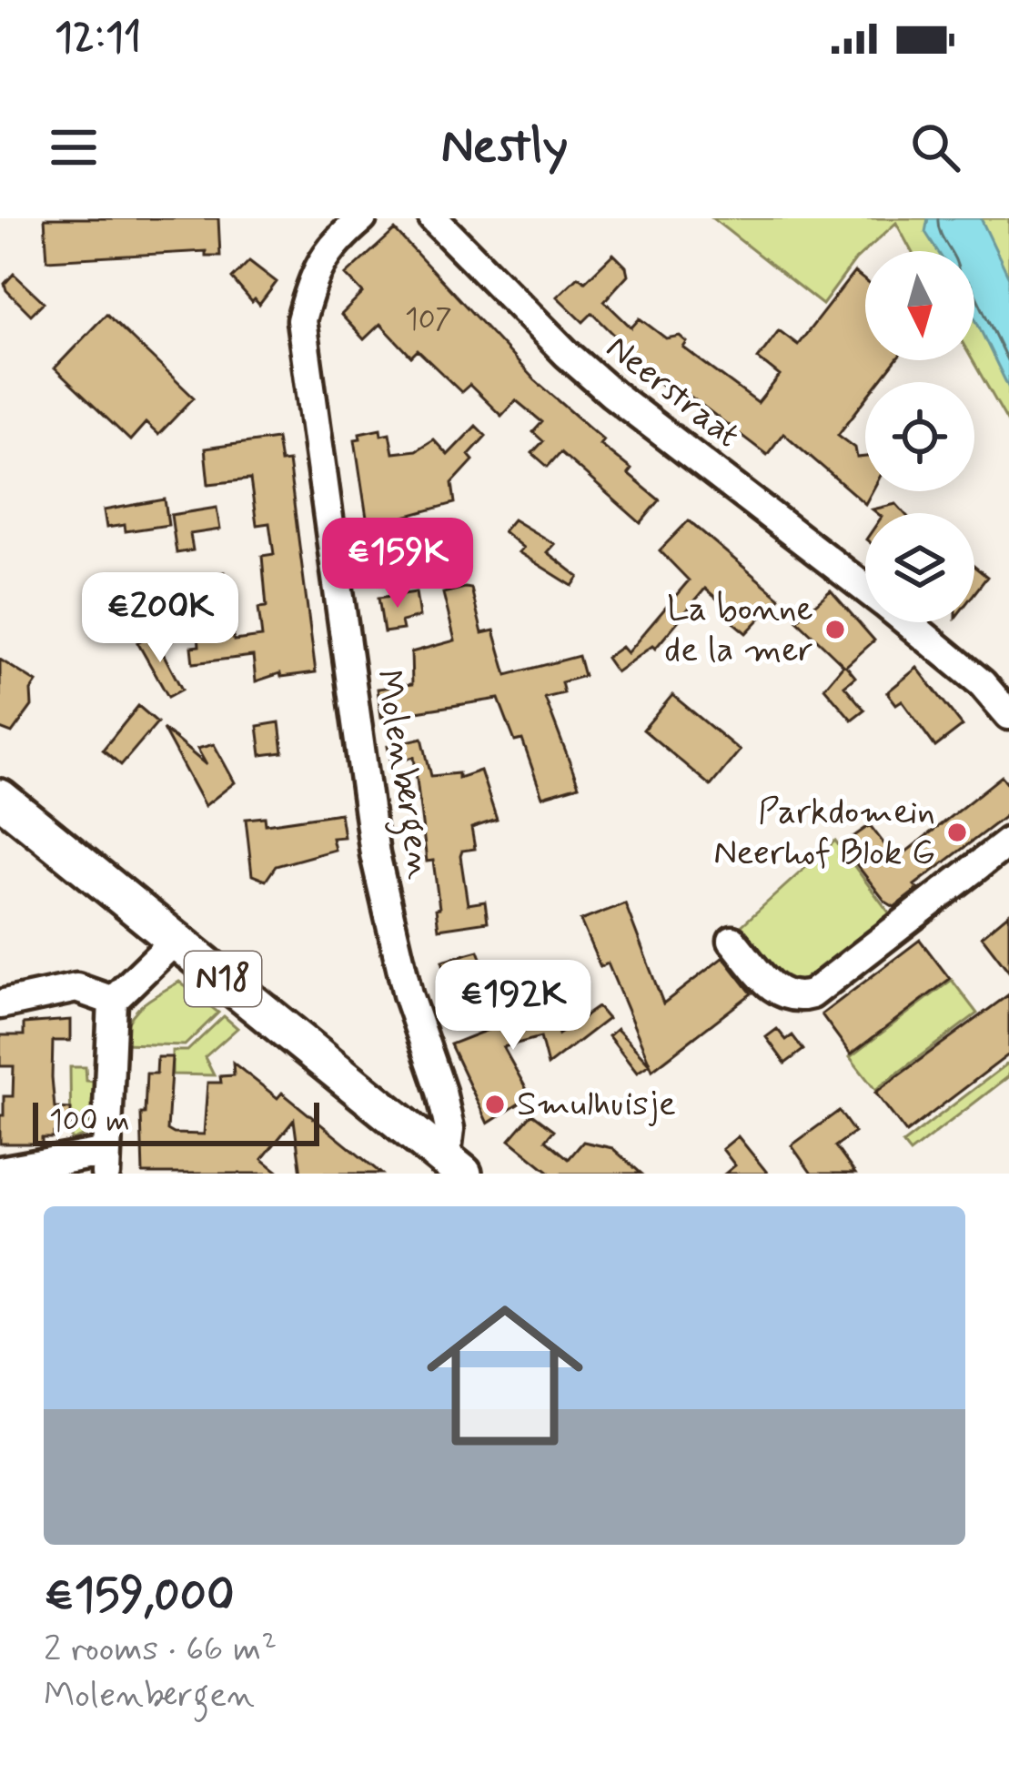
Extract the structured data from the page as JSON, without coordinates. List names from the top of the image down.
{
  "streets": {
    "main road": ["N18"],
    "street": ["Neerstraat", "Molenbergen"]
  },
  "crossings": [
    ["Molenbergen", "N18"]
  ],
  "places": ["La bonne de la mer", "Parkdomein Neerhof Blok G", "Smulhuisje"],
  "house_numbers": ["107"],
  "scale_bar": "100 m",
  "north": "bottom",
  "page": {
    "status": "12:11",
    "header": "Nestly",
    "price": ["€159K", "€200K", "€192K"],
    "scale": "100 m",
    "list": [
      {
        "name": "€159,000",
        "note": "2 rooms · 66 m² · Molenbergen"
      }
    ]
  }
}
